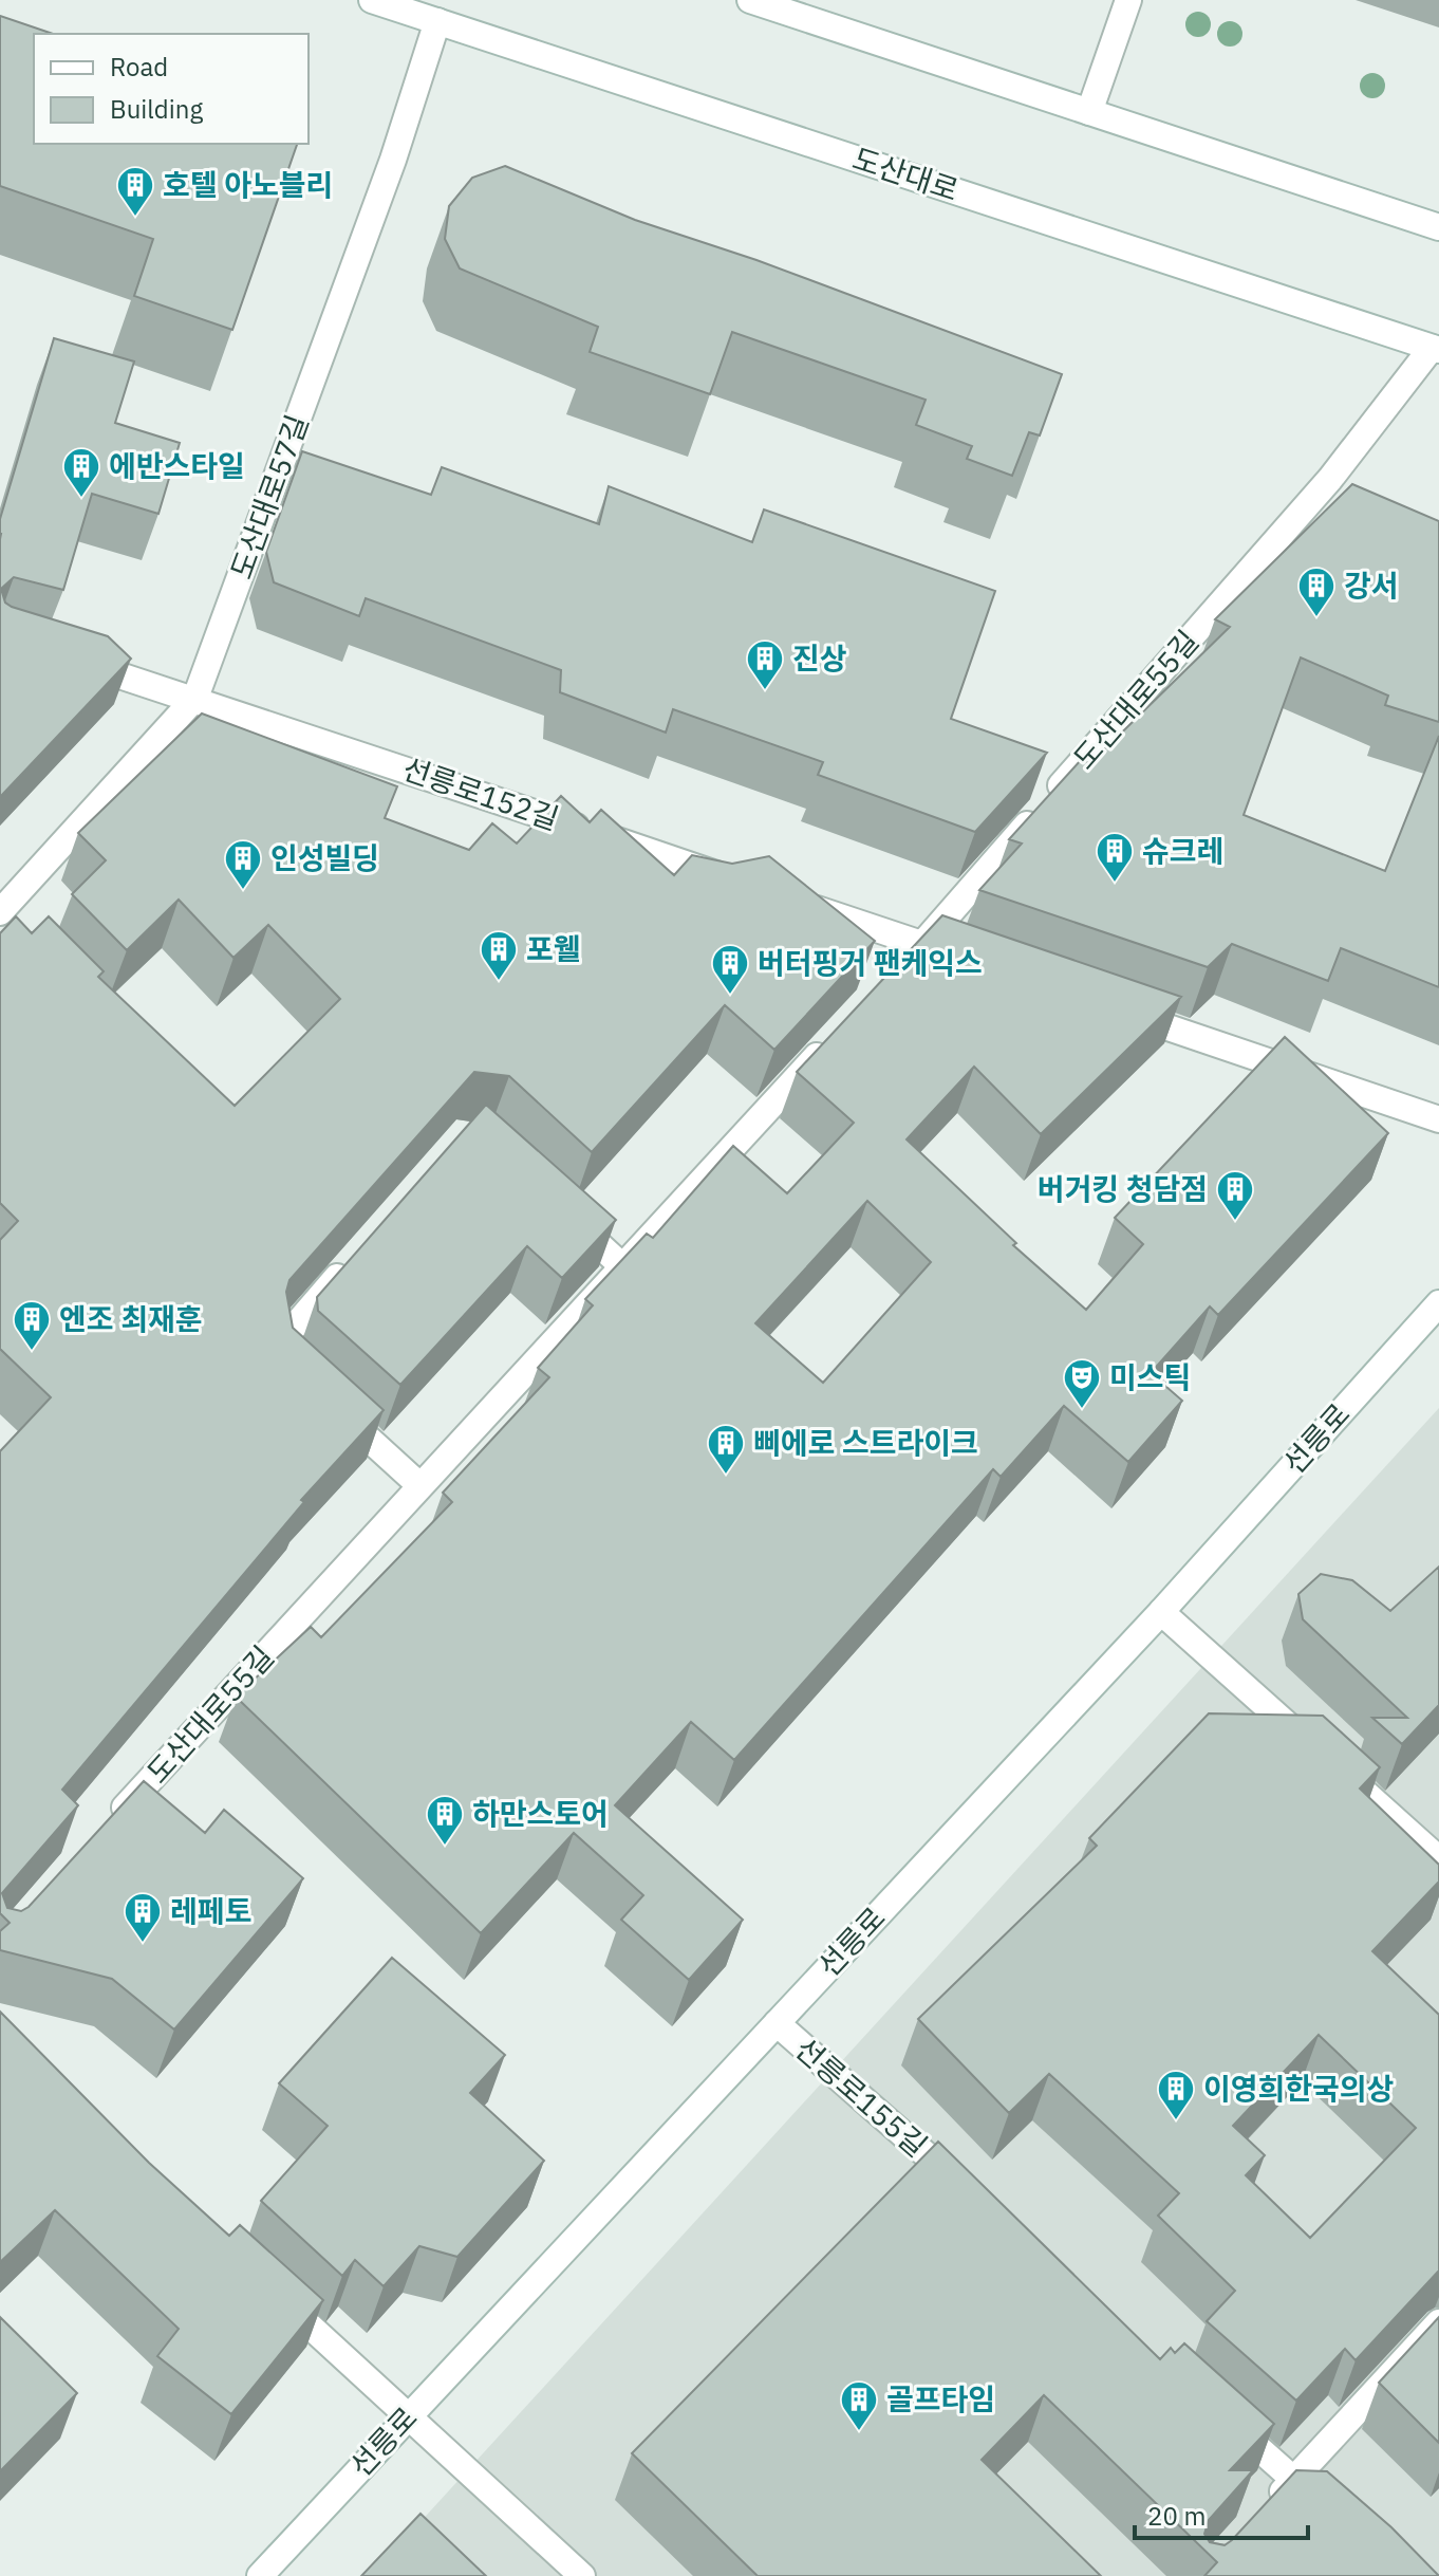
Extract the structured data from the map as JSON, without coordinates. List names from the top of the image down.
{
  "streets": {
    "street": [
      "도산대로",
      "도산대로57길",
      "도산대로55길",
      "선릉로152길",
      "선릉로",
      "선릉로155길"
    ]
  },
  "crossings": [
    ["도산대로", "도산대로57길"],
    ["도산대로", "도산대로55길"],
    ["도산대로57길", "선릉로152길"],
    ["선릉로", "선릉로155길"]
  ],
  "places": {
    "building": [
      "호텔 아노블리",
      "에반스타일",
      "강서",
      "진상",
      "슈크레",
      "인성빌딩",
      "포웰",
      "버터핑거 팬케익스",
      "버거킹 청담점",
      "엔조 최재훈",
      "삐에로 스트라이크",
      "하만스토어",
      "레페토",
      "이영희한국의상",
      "골프타임"
    ],
    "theatre": ["미스틱"]
  },
  "legend": ["Road", "Building"],
  "scale_bar": "20 m"
}
